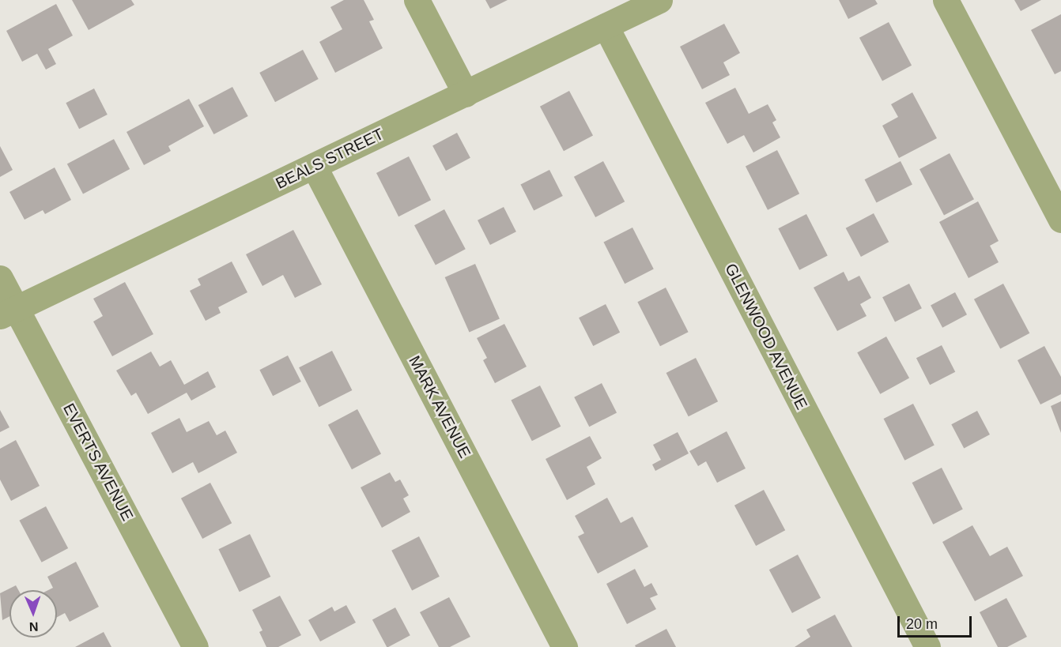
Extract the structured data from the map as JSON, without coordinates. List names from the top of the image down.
{
  "streets": {
    "street": [
      "BEALS STREET",
      "GLENWOOD AVENUE",
      "MARK AVENUE",
      "EVERTS AVENUE"
    ]
  },
  "crossings": [
    ["BEALS STREET", "GLENWOOD AVENUE"],
    ["BEALS STREET", "MARK AVENUE"],
    ["BEALS STREET", "EVERTS AVENUE"]
  ],
  "scale_bar": "20 m",
  "north": "bottom"
}
